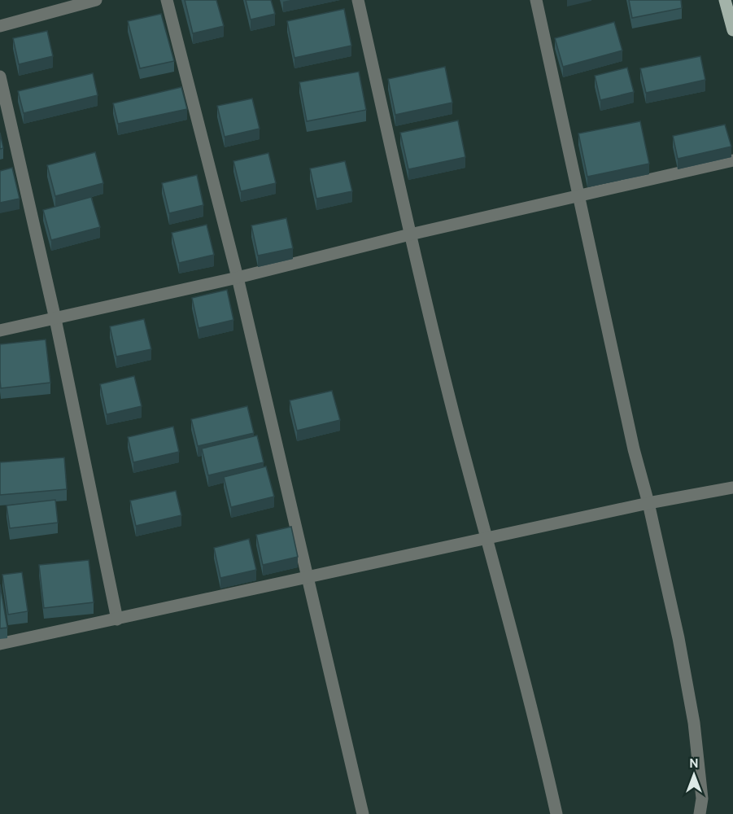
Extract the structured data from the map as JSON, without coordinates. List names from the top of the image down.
{
  "north": "top"
}
